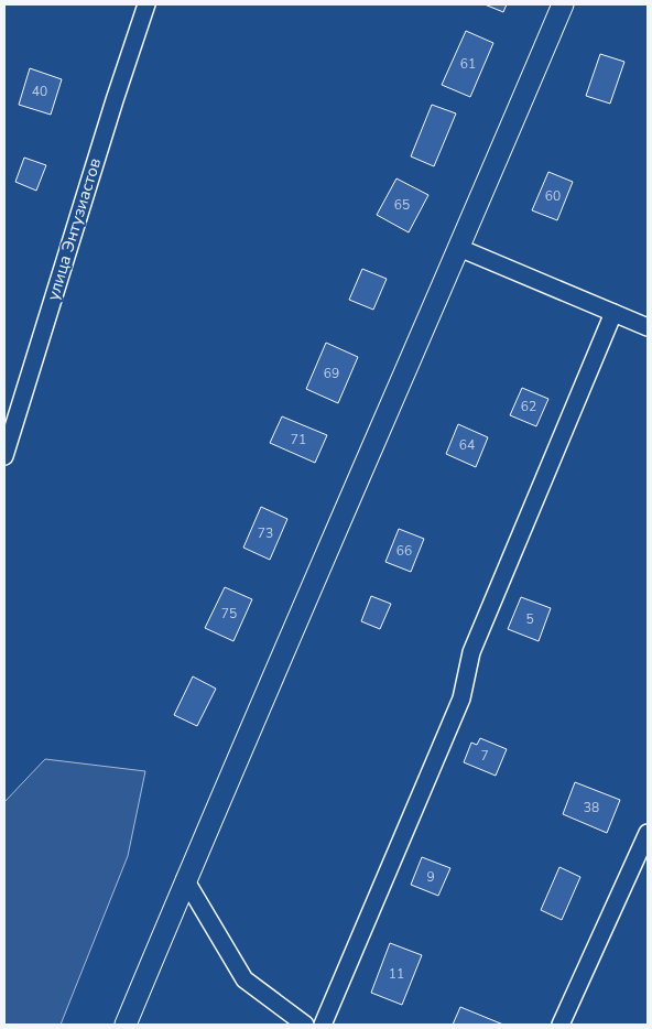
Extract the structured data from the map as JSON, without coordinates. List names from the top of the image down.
{
  "streets": {
    "street": ["улица Энтузиастов"]
  },
  "house_numbers": [
    "61",
    "40",
    "60",
    "65",
    "69",
    "62",
    "71",
    "64",
    "73",
    "66",
    "75",
    "5",
    "7",
    "38",
    "9",
    "11"
  ]
}
